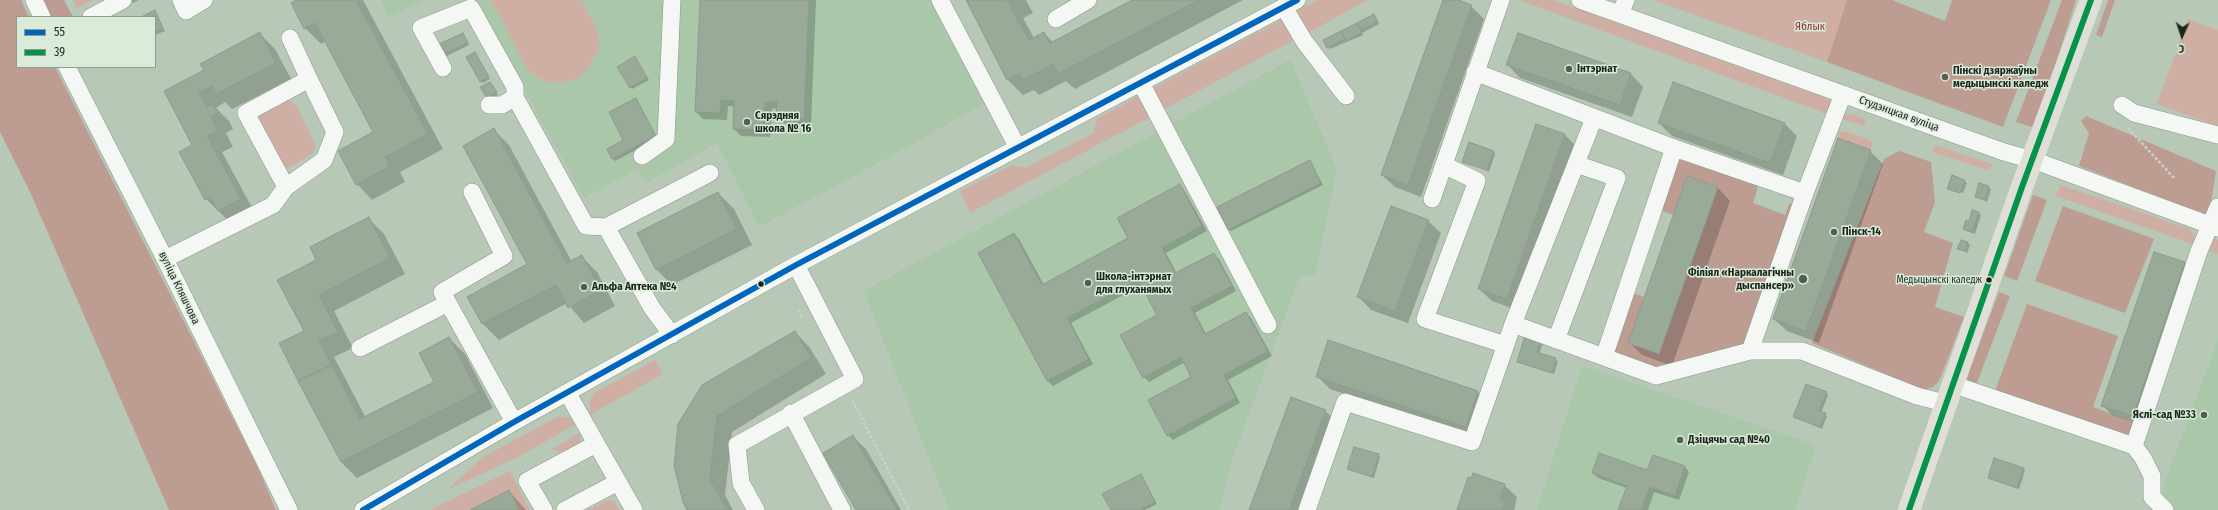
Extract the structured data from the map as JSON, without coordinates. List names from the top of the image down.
{
  "streets": {
    "street": ["Студэнцкая вуліца", "вуліца Кляшчова"]
  },
  "parks": ["Яблык"],
  "places": [
    "Інтэрнат",
    "Пінскі дзяржаўны медыцынскі каледж",
    "Сярэдняя школа № 16",
    "Пінск-14",
    "Філіял «Наркалагічны дыспансер»",
    "Медыцынскі каледж",
    "Школа-інтэрнат для глуханямых",
    "Альфа Аптека №4",
    "Яслі-сад №33",
    "Дзіцячы сад №40"
  ],
  "lines": ["transit line 55", "transit line 39"],
  "legend": ["55", "39"],
  "north": "bottom"
}
